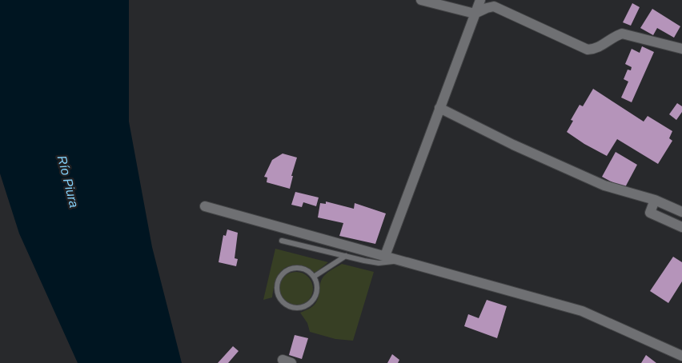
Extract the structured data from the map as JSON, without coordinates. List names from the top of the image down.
{
  "water": ["Río Piura"]
}
